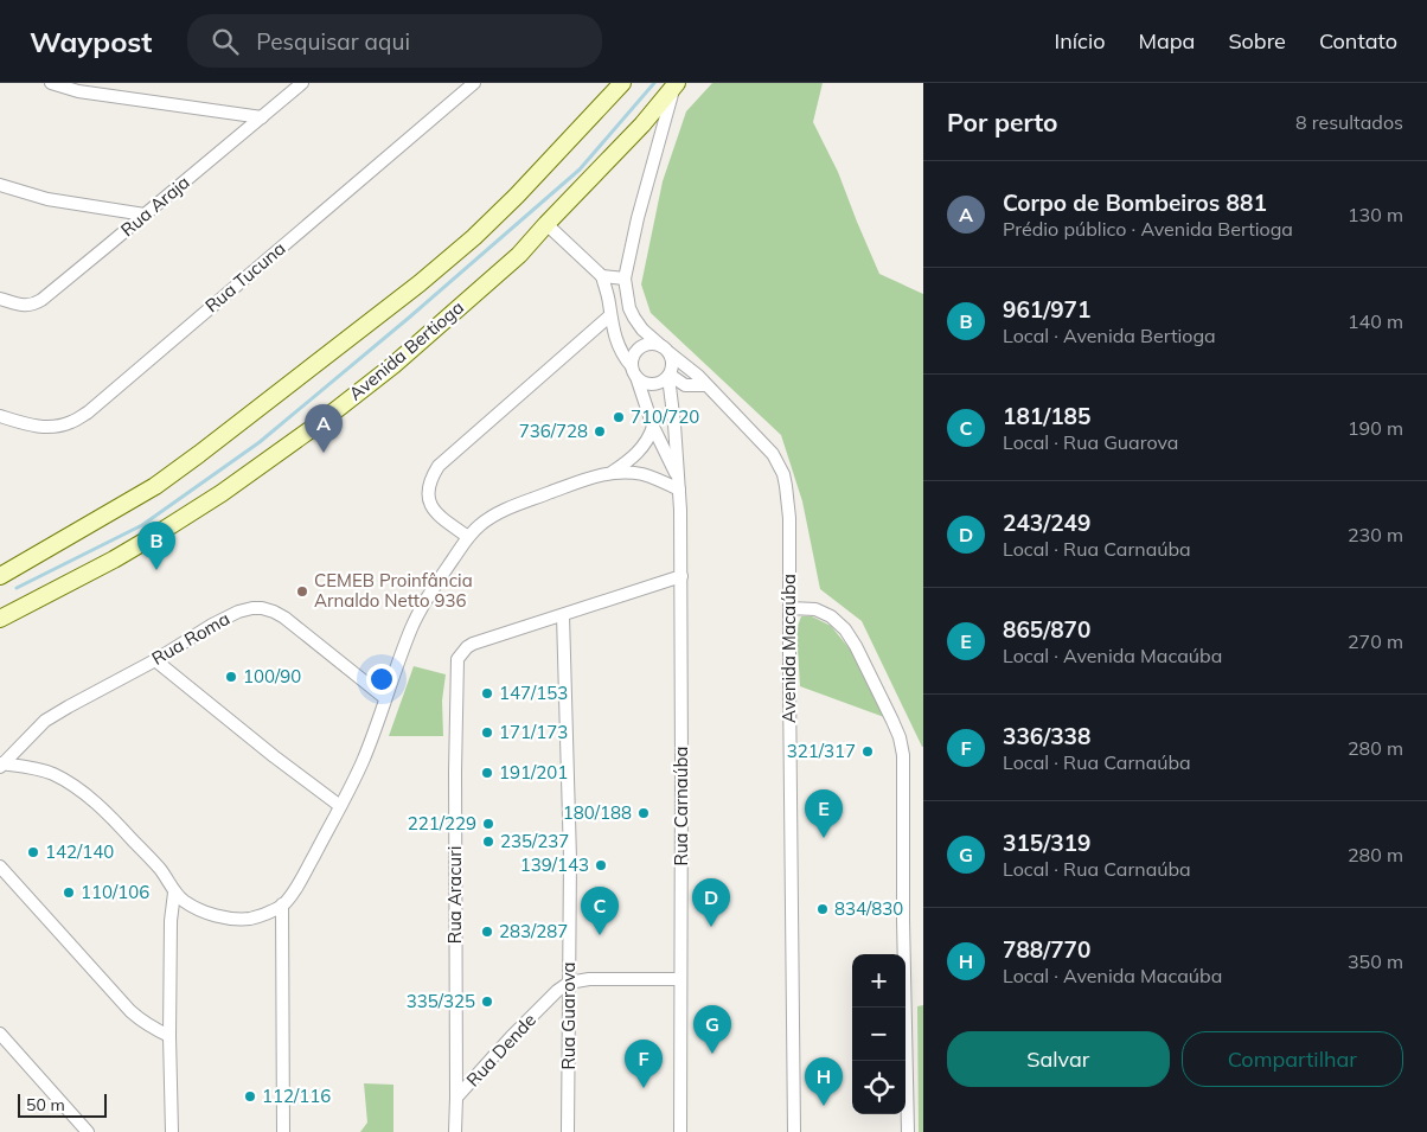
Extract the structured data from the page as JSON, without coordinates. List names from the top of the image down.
{
  "streets": {
    "street": [
      "Rua Araja",
      "Rua Tucuna",
      "Avenida Bertioga",
      "Rua Roma",
      "Avenida Macaúba",
      "Rua Carnaúba",
      "Rua Aracuri",
      "Rua Guarova",
      "Rua Dende"
    ]
  },
  "crossings": [
    ["Avenida Macaúba", "Rua Carnaúba"],
    ["Rua Aracuri", "Rua Guarova"],
    ["Rua Aracuri", "Rua Dende"],
    ["Rua Guarova", "Rua Dende"]
  ],
  "places": [
    "710/720",
    "736/728",
    "CEMEB Proinfância Arnaldo Netto 936",
    "100/90",
    "147/153",
    "171/173",
    "321/317",
    "191/201",
    "180/188",
    "221/229",
    "235/237",
    "142/140",
    "139/143",
    "110/106",
    "834/830",
    "283/287",
    "335/325",
    "112/116"
  ],
  "scale_bar": "50 m",
  "page": {
    "header": "Waypost",
    "search": "Pesquisar aqui",
    "nav": [
      "Início",
      "Mapa",
      "Sobre",
      "Contato"
    ],
    "heading": ["Por perto", "8 resultados"],
    "list": [
      {
        "mark": "A",
        "name": "Corpo de Bombeiros 881",
        "note": "Prédio público · Avenida Bertioga",
        "value": "130 m"
      },
      {
        "mark": "B",
        "name": "961/971",
        "note": "Local · Avenida Bertioga",
        "value": "140 m"
      },
      {
        "mark": "C",
        "name": "181/185",
        "note": "Local · Rua Guarova",
        "value": "190 m"
      },
      {
        "mark": "D",
        "name": "243/249",
        "note": "Local · Rua Carnaúba",
        "value": "230 m"
      },
      {
        "mark": "E",
        "name": "865/870",
        "note": "Local · Avenida Macaúba",
        "value": "270 m"
      },
      {
        "mark": "F",
        "name": "336/338",
        "note": "Local · Rua Carnaúba",
        "value": "280 m"
      },
      {
        "mark": "G",
        "name": "315/319",
        "note": "Local · Rua Carnaúba",
        "value": "280 m"
      },
      {
        "mark": "H",
        "name": "788/770",
        "note": "Local · Avenida Macaúba",
        "value": "350 m"
      }
    ],
    "pins": [
      "A",
      "B",
      "E",
      "D",
      "C",
      "G",
      "F",
      "H"
    ],
    "map_buttons": ["+", "−"],
    "buttons": ["Salvar", "Compartilhar"],
    "scale": "50 m"
  }
}
